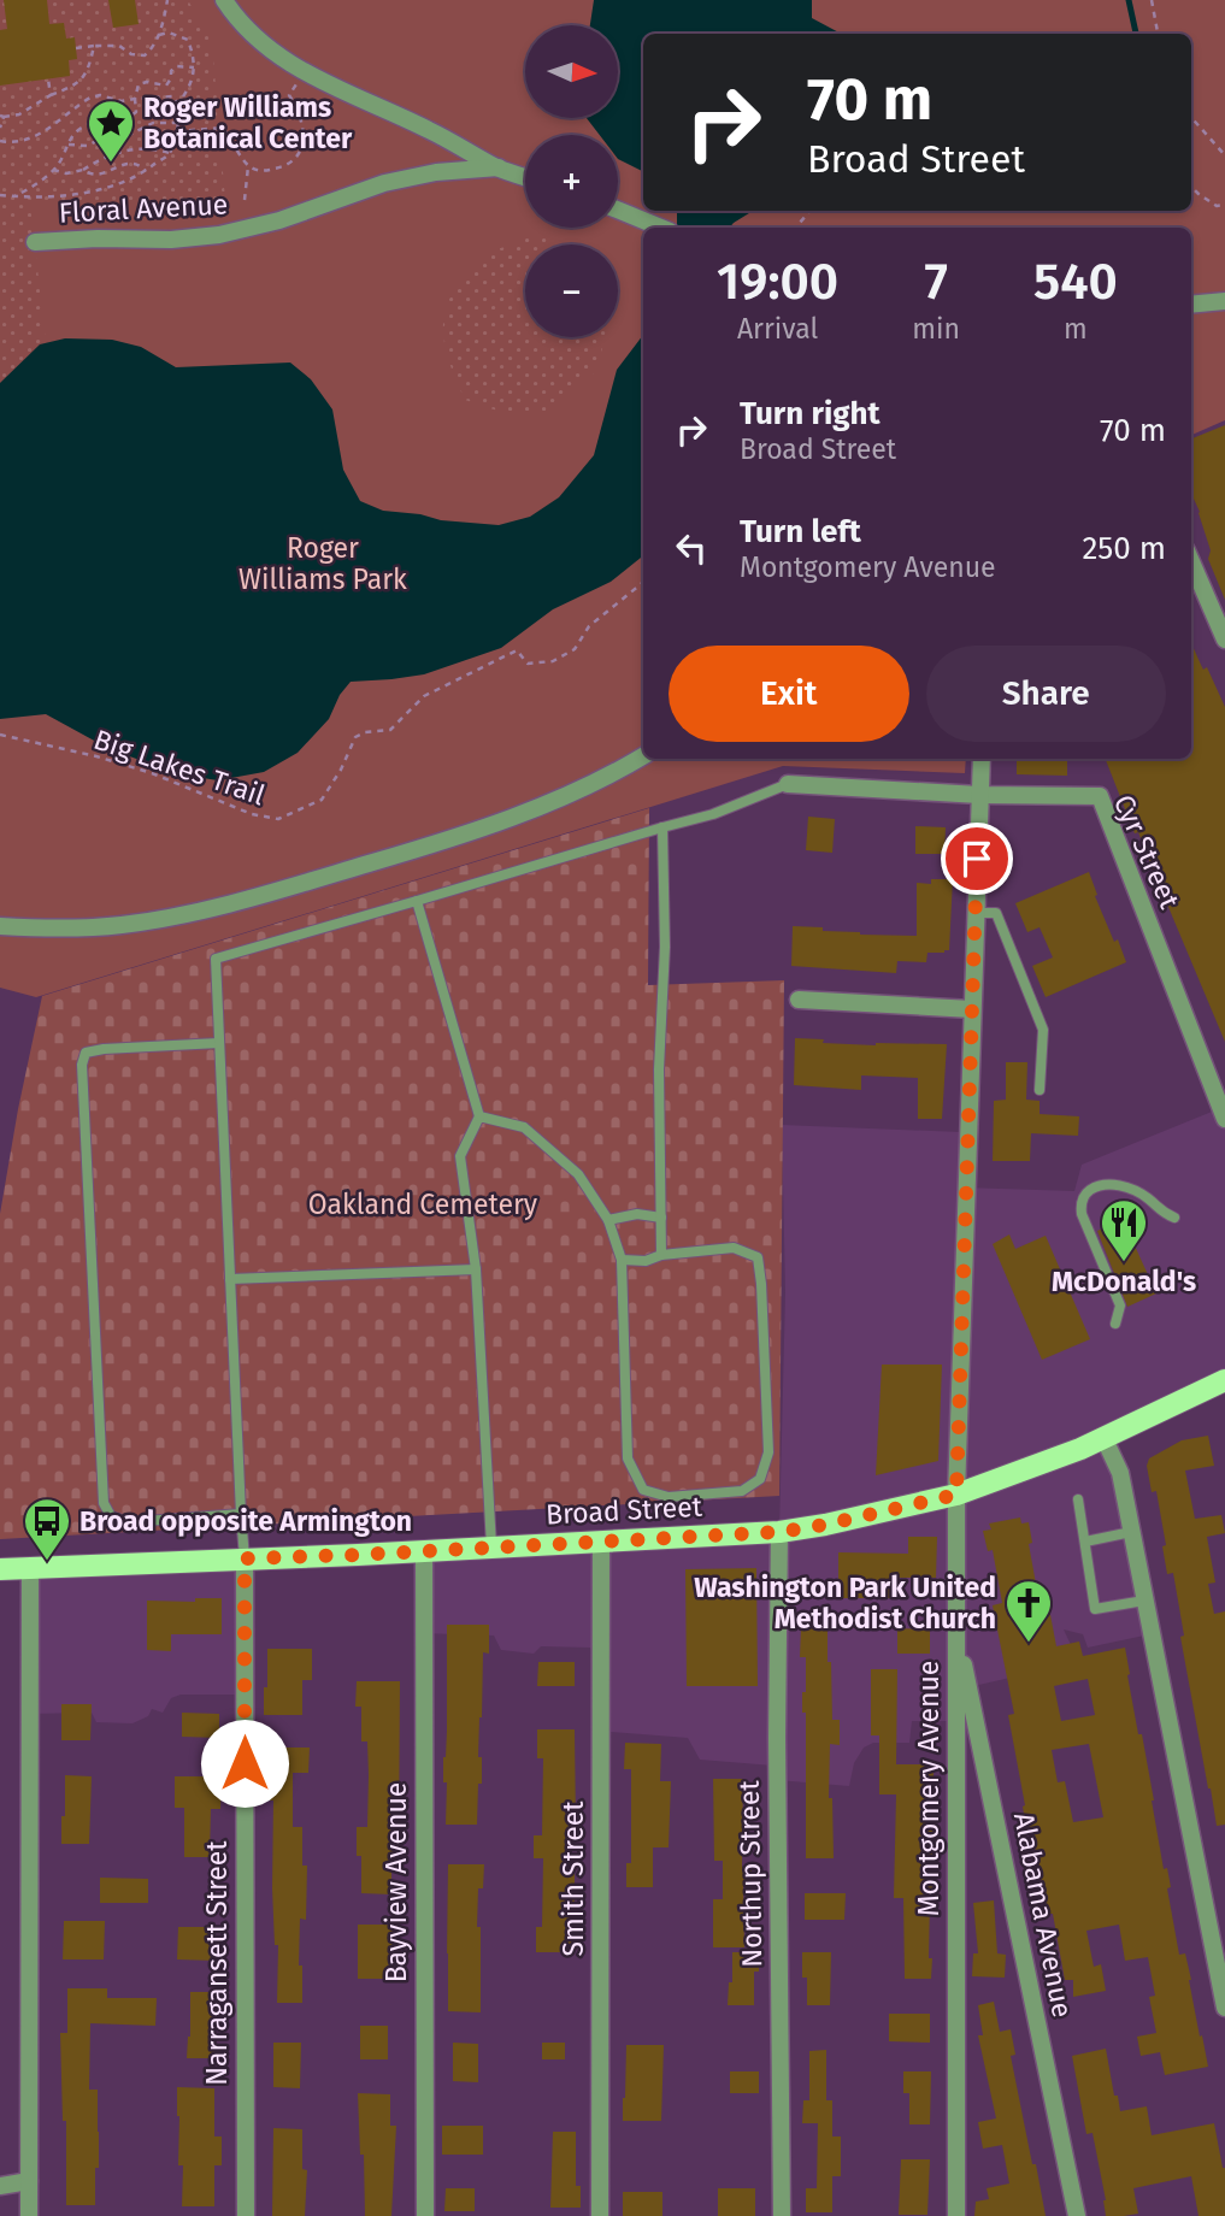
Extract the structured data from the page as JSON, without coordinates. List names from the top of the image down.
{
  "streets": {
    "main road": ["Broad Street"],
    "street": [
      "Floral Avenue",
      "Cyr Street",
      "Montgomery Avenue",
      "Northup Street",
      "Smith Street",
      "Bayview Avenue",
      "Alabama Avenue",
      "Narragansett Street"
    ],
    "path": ["Big Lakes Trail"]
  },
  "crossings": [
    ["Cyr Street", "Montgomery Avenue"],
    ["Broad Street", "Montgomery Avenue"],
    ["Broad Street", "Northup Street"],
    ["Broad Street", "Smith Street"],
    ["Broad Street", "Bayview Avenue"],
    ["Broad Street", "Narragansett Street"],
    ["Montgomery Avenue", "Alabama Avenue"]
  ],
  "parks": ["Roger Williams Park", "Oakland Cemetery"],
  "places": {
    "place": ["Roger Williams Botanical Center"],
    "restaurant": ["McDonald's"],
    "bus stop": ["Broad opposite Armington"],
    "church": ["Washington Park United Methodist Church"]
  },
  "north": "right",
  "page": {
    "map_buttons": ["+", "−"],
    "turn": ["70 m", "Broad Street"],
    "eta": [
      "19:00",
      "Arrival",
      "7",
      "min",
      "540",
      "m"
    ],
    "list": [
      {
        "name": "Turn right",
        "note": "Broad Street",
        "value": "70 m"
      },
      {
        "name": "Turn left",
        "note": "Montgomery Avenue",
        "value": "250 m"
      }
    ],
    "buttons": ["Exit", "Share"]
  }
}
